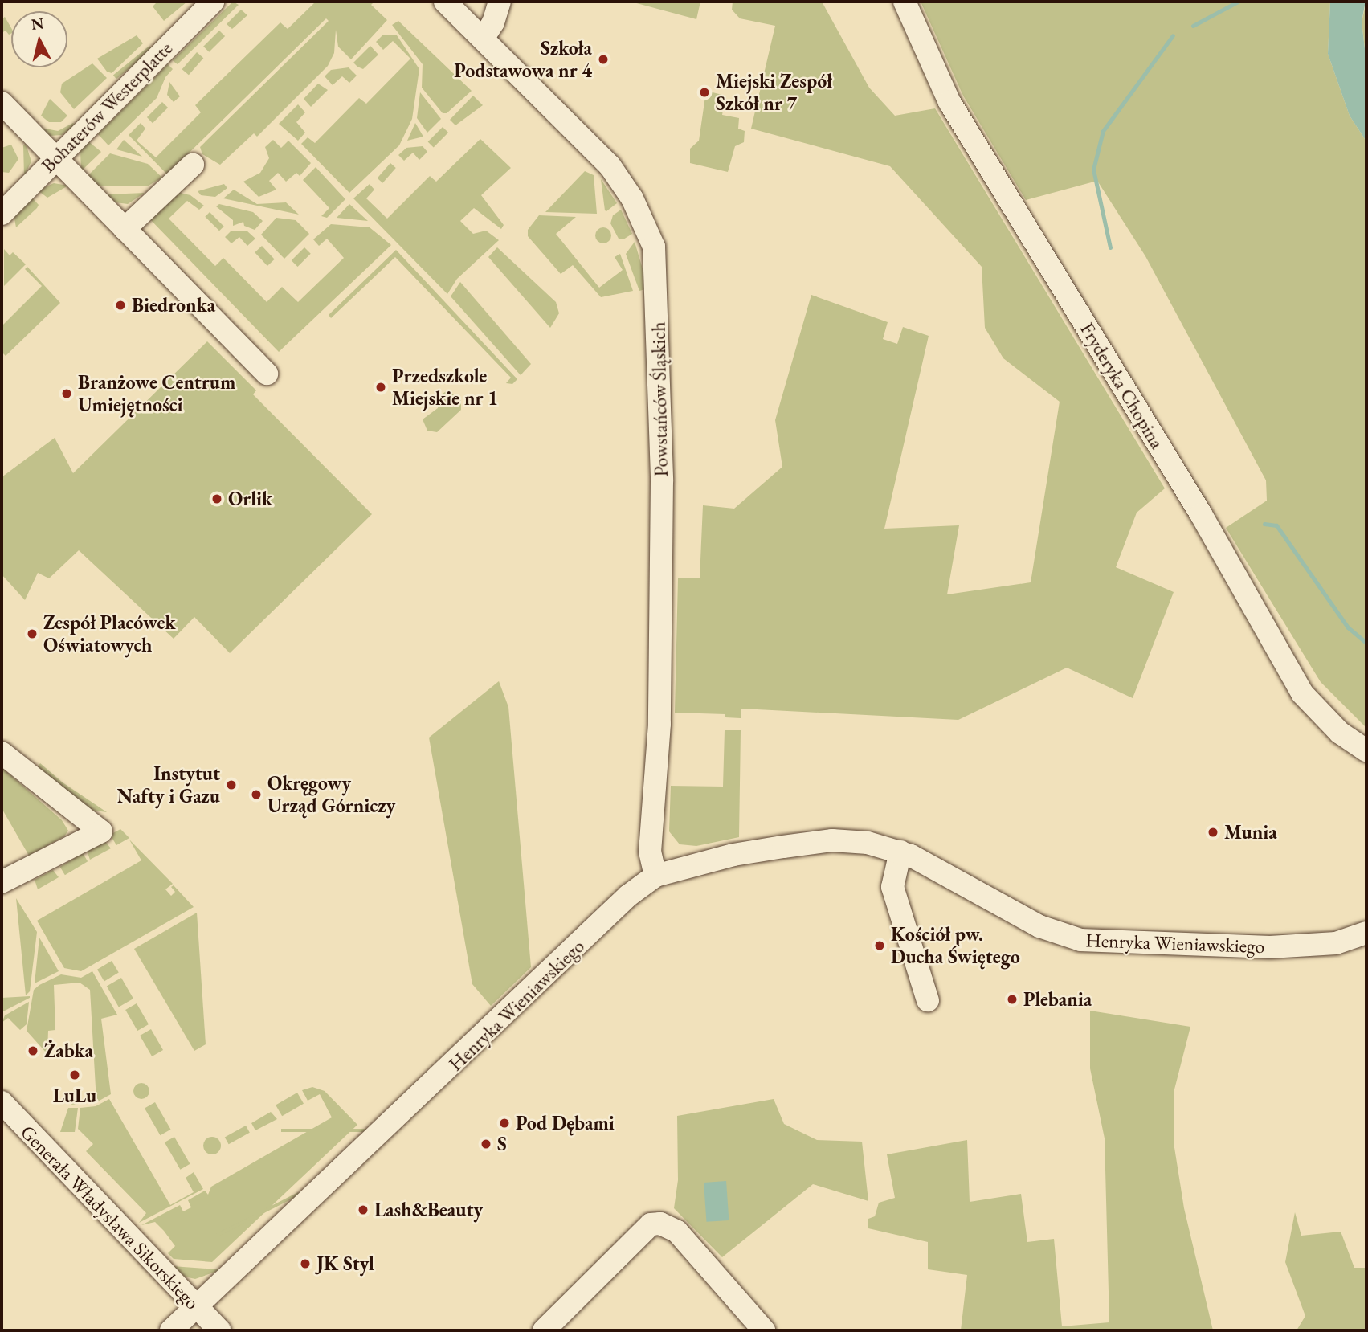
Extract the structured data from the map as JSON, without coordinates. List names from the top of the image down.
{
  "streets": {
    "street": [
      "Bohaterów Westerplatte",
      "Fryderyka Chopina",
      "Powstańców Śląskich",
      "Henryka Wieniawskiego",
      "Generała Władysława Sikorskiego"
    ]
  },
  "crossings": [
    ["Powstańców Śląskich", "Henryka Wieniawskiego"],
    ["Henryka Wieniawskiego", "Generała Władysława Sikorskiego"]
  ],
  "places": [
    "Szkoła Podstawowa nr 4",
    "Miejski Zespół Szkół nr 7",
    "Biedronka",
    "Przedszkole Miejskie nr 1",
    "Branżowe Centrum Umiejętności",
    "Orlik",
    "Zespół Placówek Oświatowych",
    "Instytut Nafty i Gazu",
    "Okręgowy Urząd Górniczy",
    "Munia",
    "Kościół pw. Ducha Świętego",
    "Plebania",
    "Żabka",
    "LuLu",
    "Pod Dębami",
    "S",
    "Lash&Beauty",
    "JK Styl"
  ],
  "north": "top"
}
